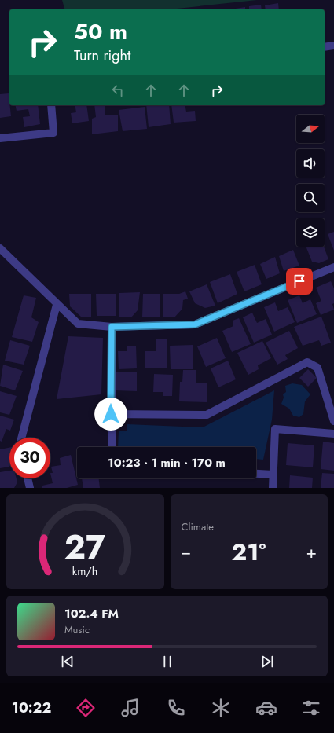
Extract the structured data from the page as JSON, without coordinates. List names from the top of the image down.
{
  "north": "right",
  "page": {
    "turn": ["50 m", "Turn right"],
    "limit": "30",
    "trip": "10:23 · 1 min · 170 m",
    "tile": "Climate",
    "heat": ["−", "21°", "+"],
    "song": ["102.4 FM", "Music"],
    "tabs": "10:22",
    "gauge": ["27", "km/h"]
  }
}
